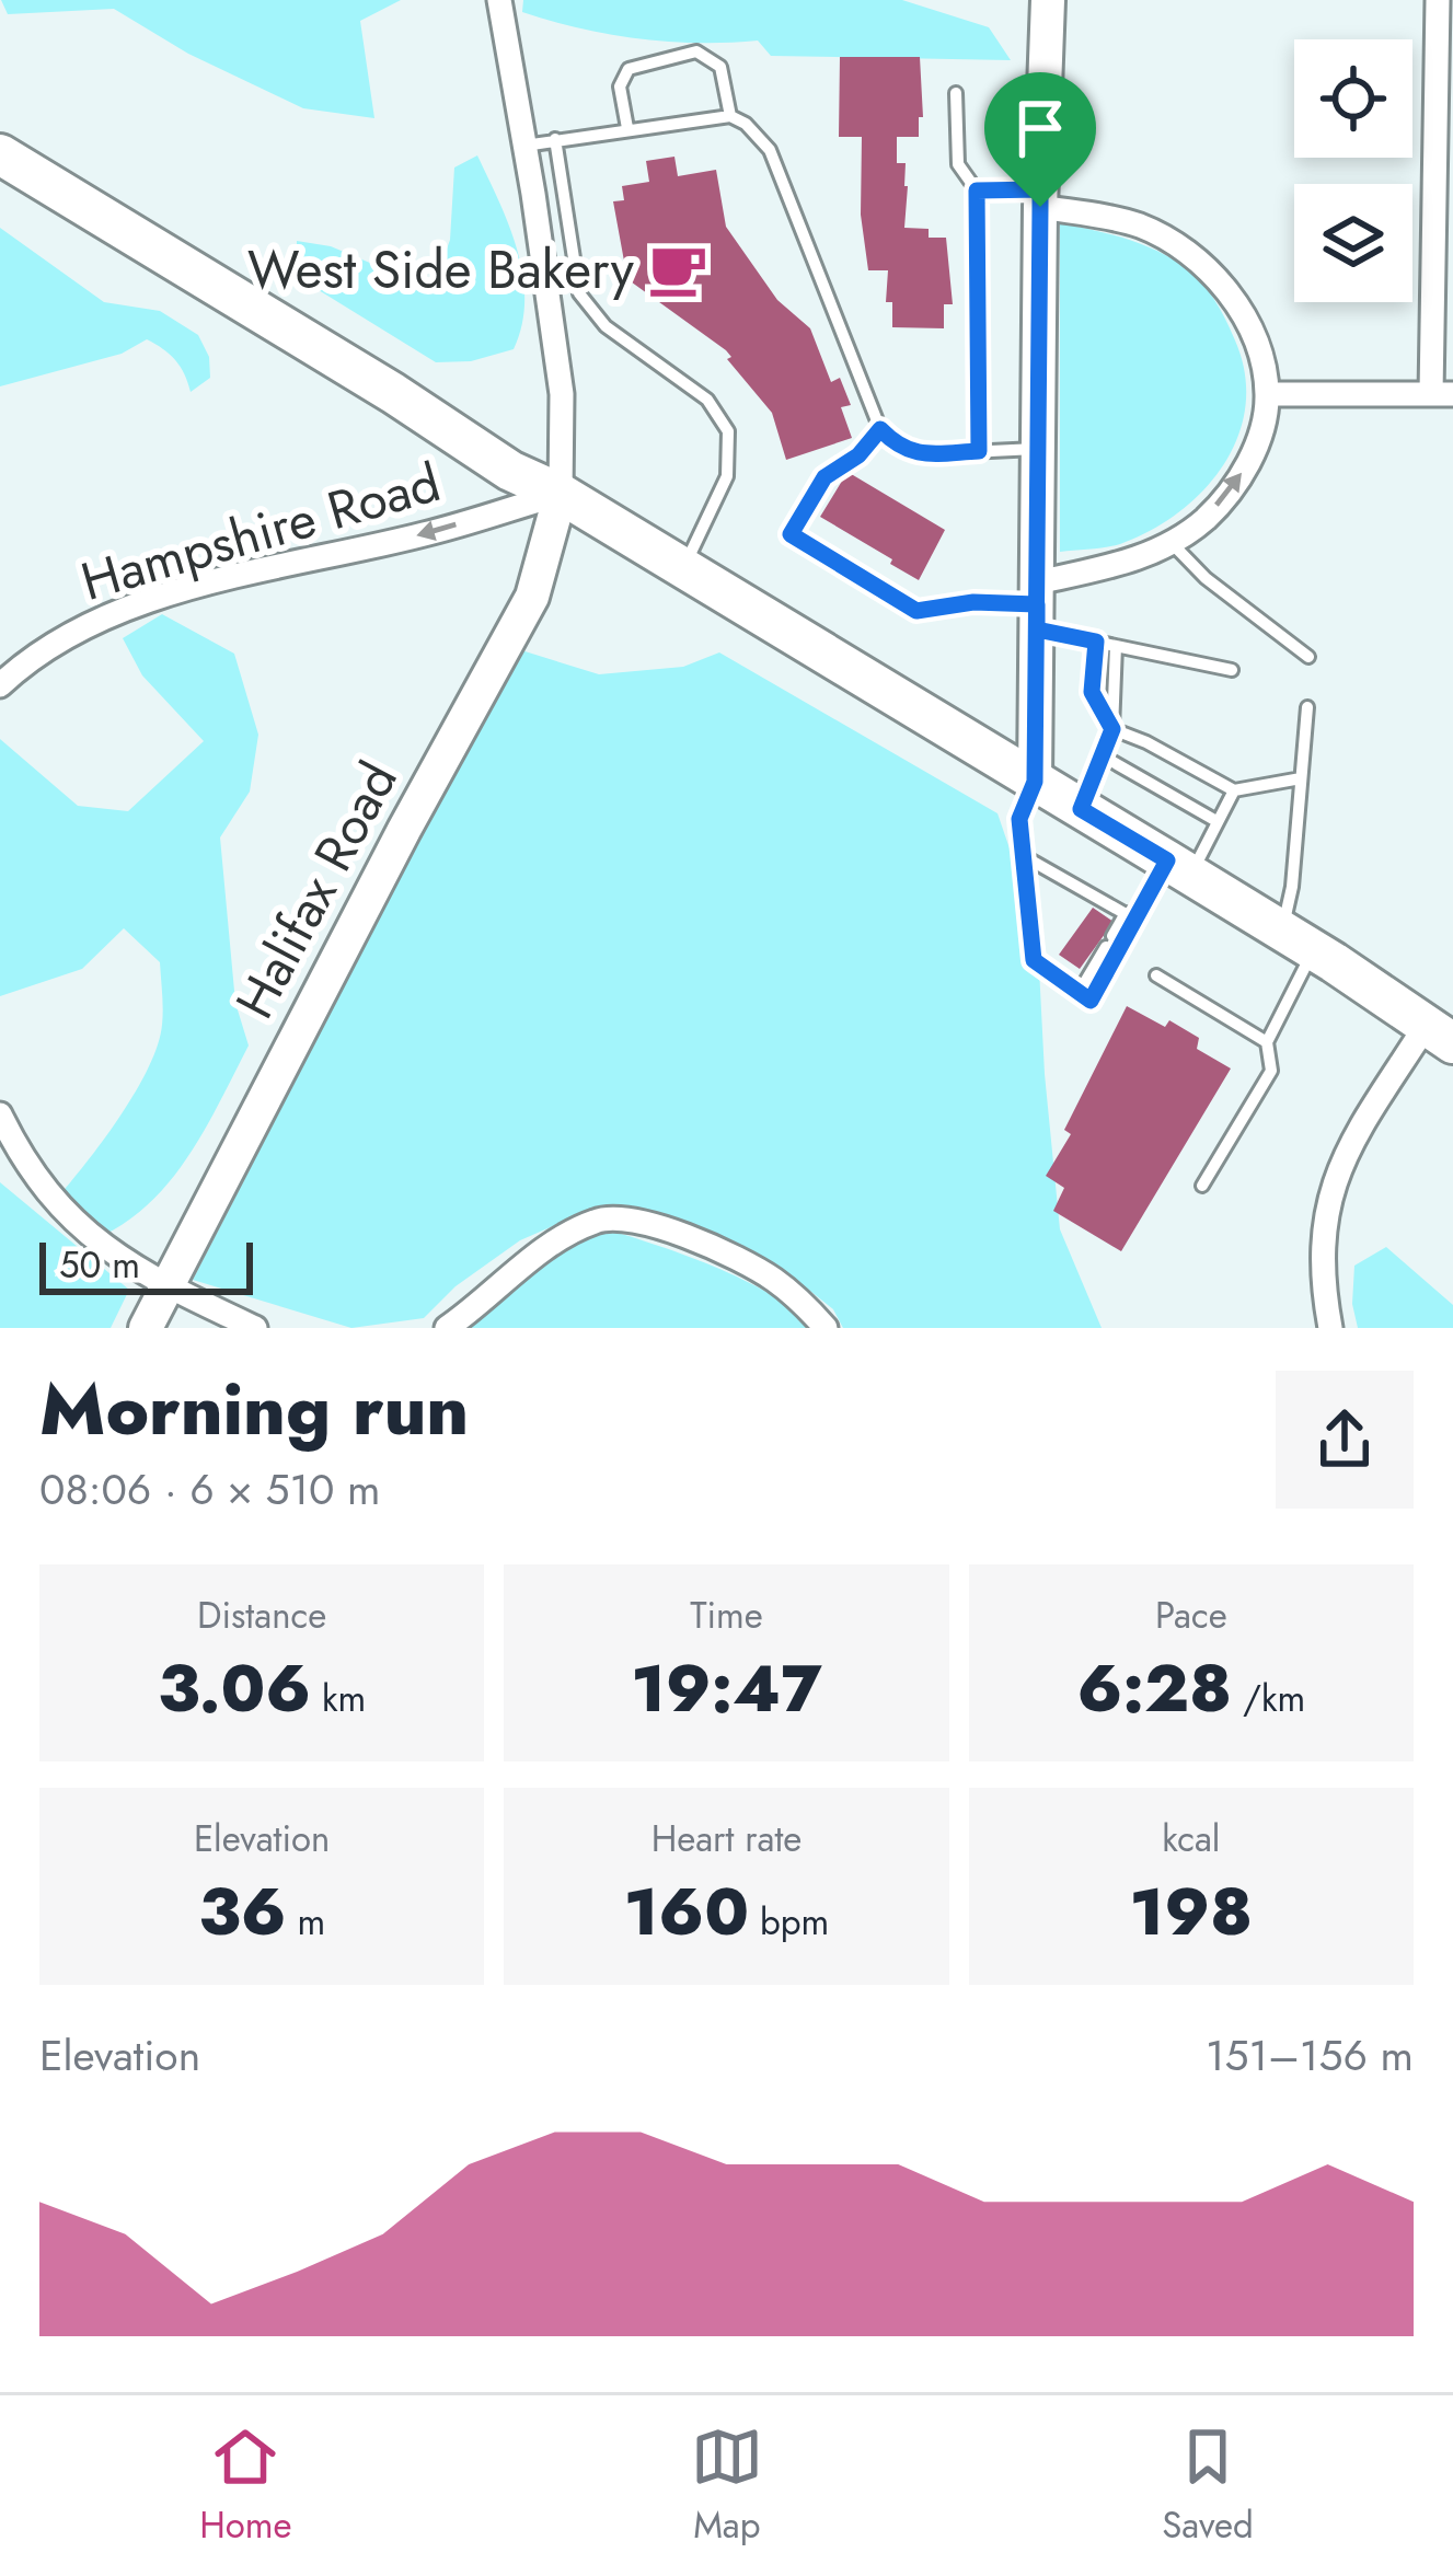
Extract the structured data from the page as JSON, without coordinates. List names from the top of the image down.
{
  "streets": {
    "street": ["Hampshire Road", "Halifax Road"]
  },
  "crossings": [
    ["Hampshire Road", "Halifax Road"]
  ],
  "one_way": ["Hampshire Road"],
  "places": {
    "cafe": ["West Side Bakery"]
  },
  "scale_bar": "50 m",
  "page": {
    "scale": "50 m",
    "heading": ["Morning run", "08:06 · 6 × 510 m"],
    "stats": [
      ["Distance", "3.06 km"],
      ["Time", "19:47"],
      ["Pace", "6:28 /km"],
      ["Elevation", "36 m"],
      ["Heart rate", "160 bpm"],
      ["kcal", "198"]
    ],
    "chart": ["Elevation", "151–156 m"],
    "tabs": ["Home", "Map", "Saved"]
  }
}
